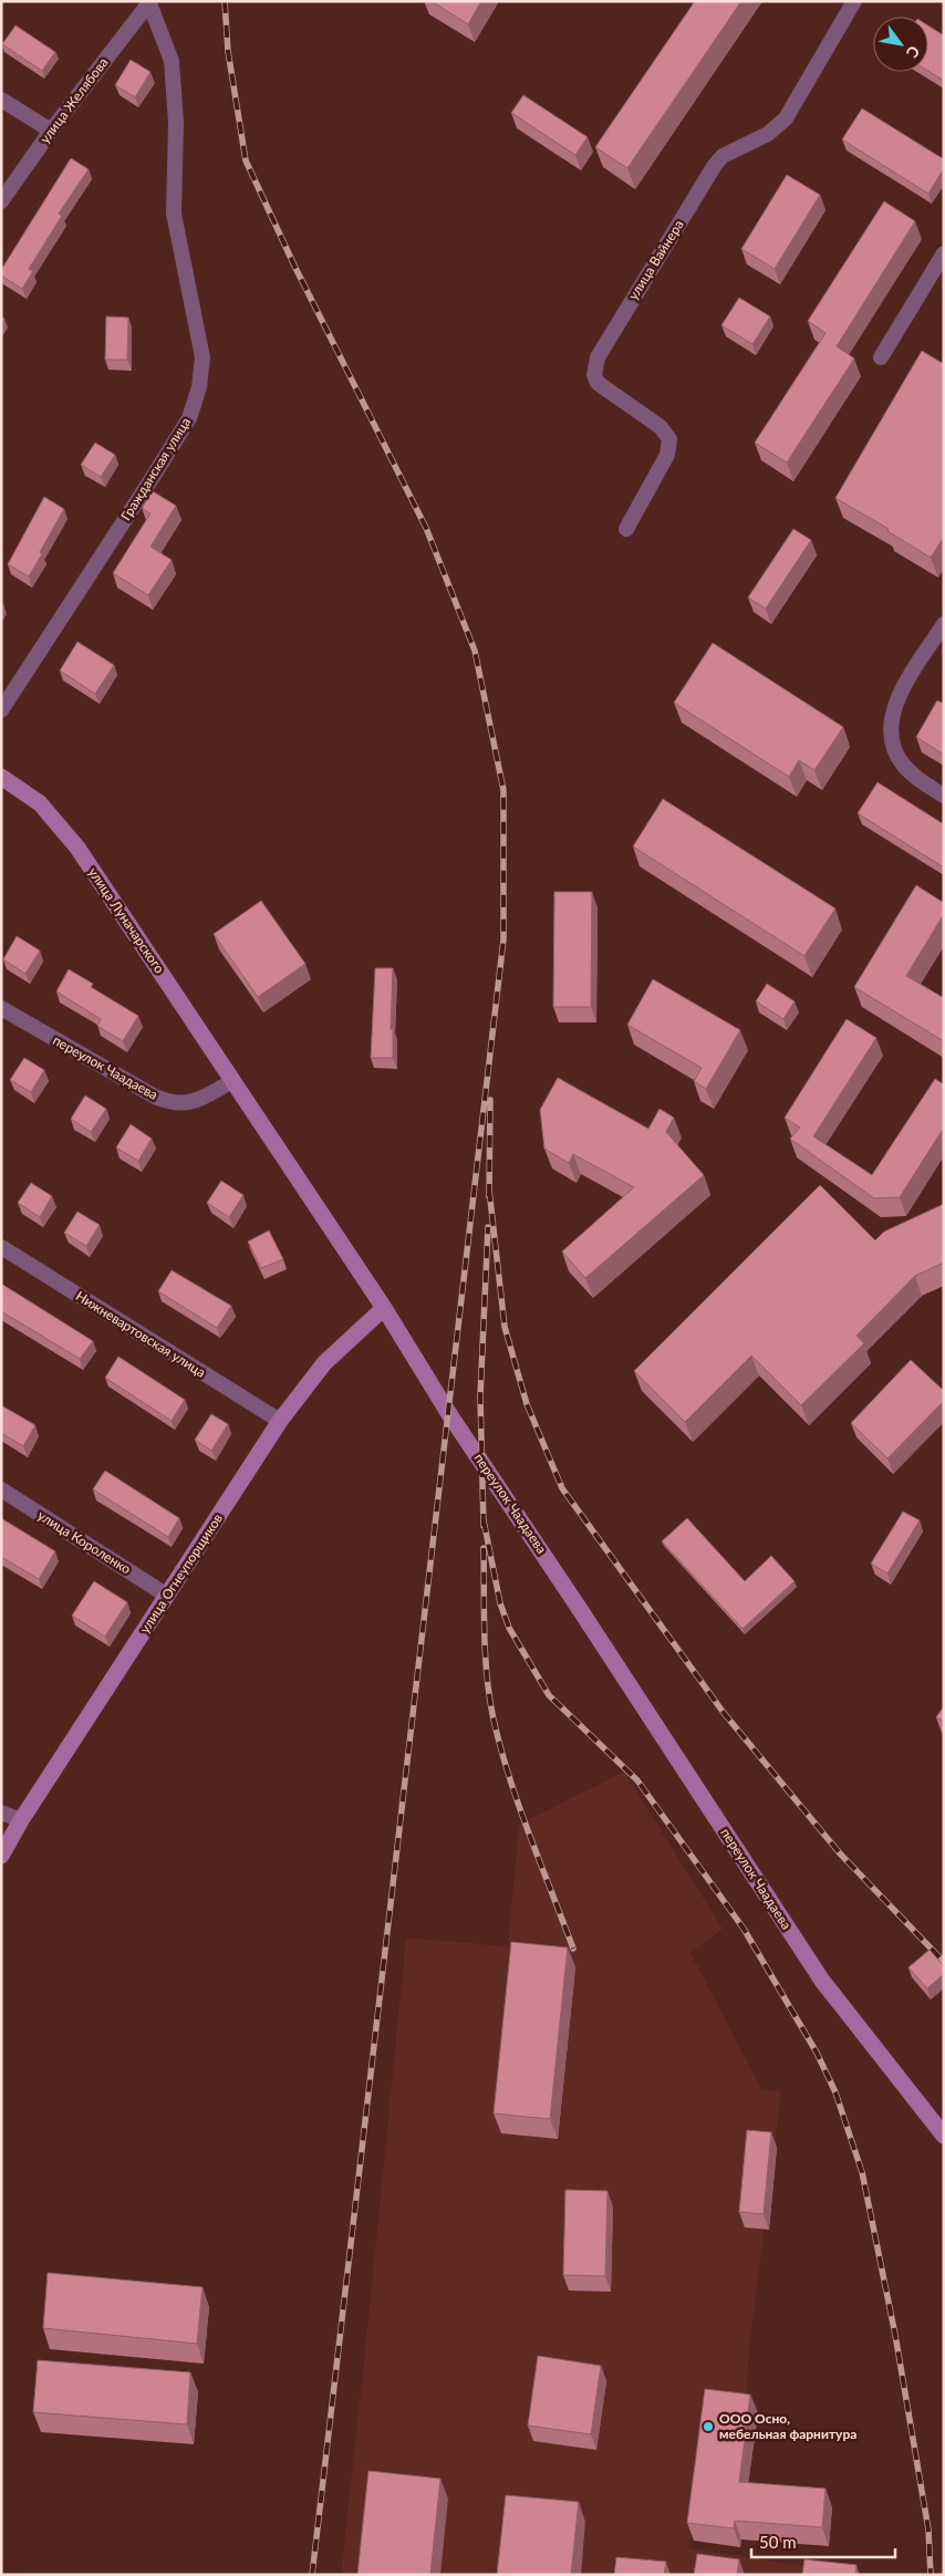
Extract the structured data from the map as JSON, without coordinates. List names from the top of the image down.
{
  "streets": {
    "street": [
      "улица Желябова",
      "улица Вайнера",
      "Гражданская улица",
      "улица Луначарского",
      "переулок Чаадаева",
      "Нижневартовская улица",
      "улица Короленко",
      "улица Огнеупорщиков"
    ]
  },
  "crossings": [
    ["улица Желябова", "Гражданская улица"],
    ["улица Луначарского", "переулок Чаадаева"],
    ["переулок Чаадаева", "улица Огнеупорщиков"],
    ["Нижневартовская улица", "улица Огнеупорщиков"],
    ["улица Короленко", "улица Огнеупорщиков"]
  ],
  "places": ["ООО Осно, мебельная фарнитура"],
  "scale_bar": "50 m",
  "north": "bottom right"
}
